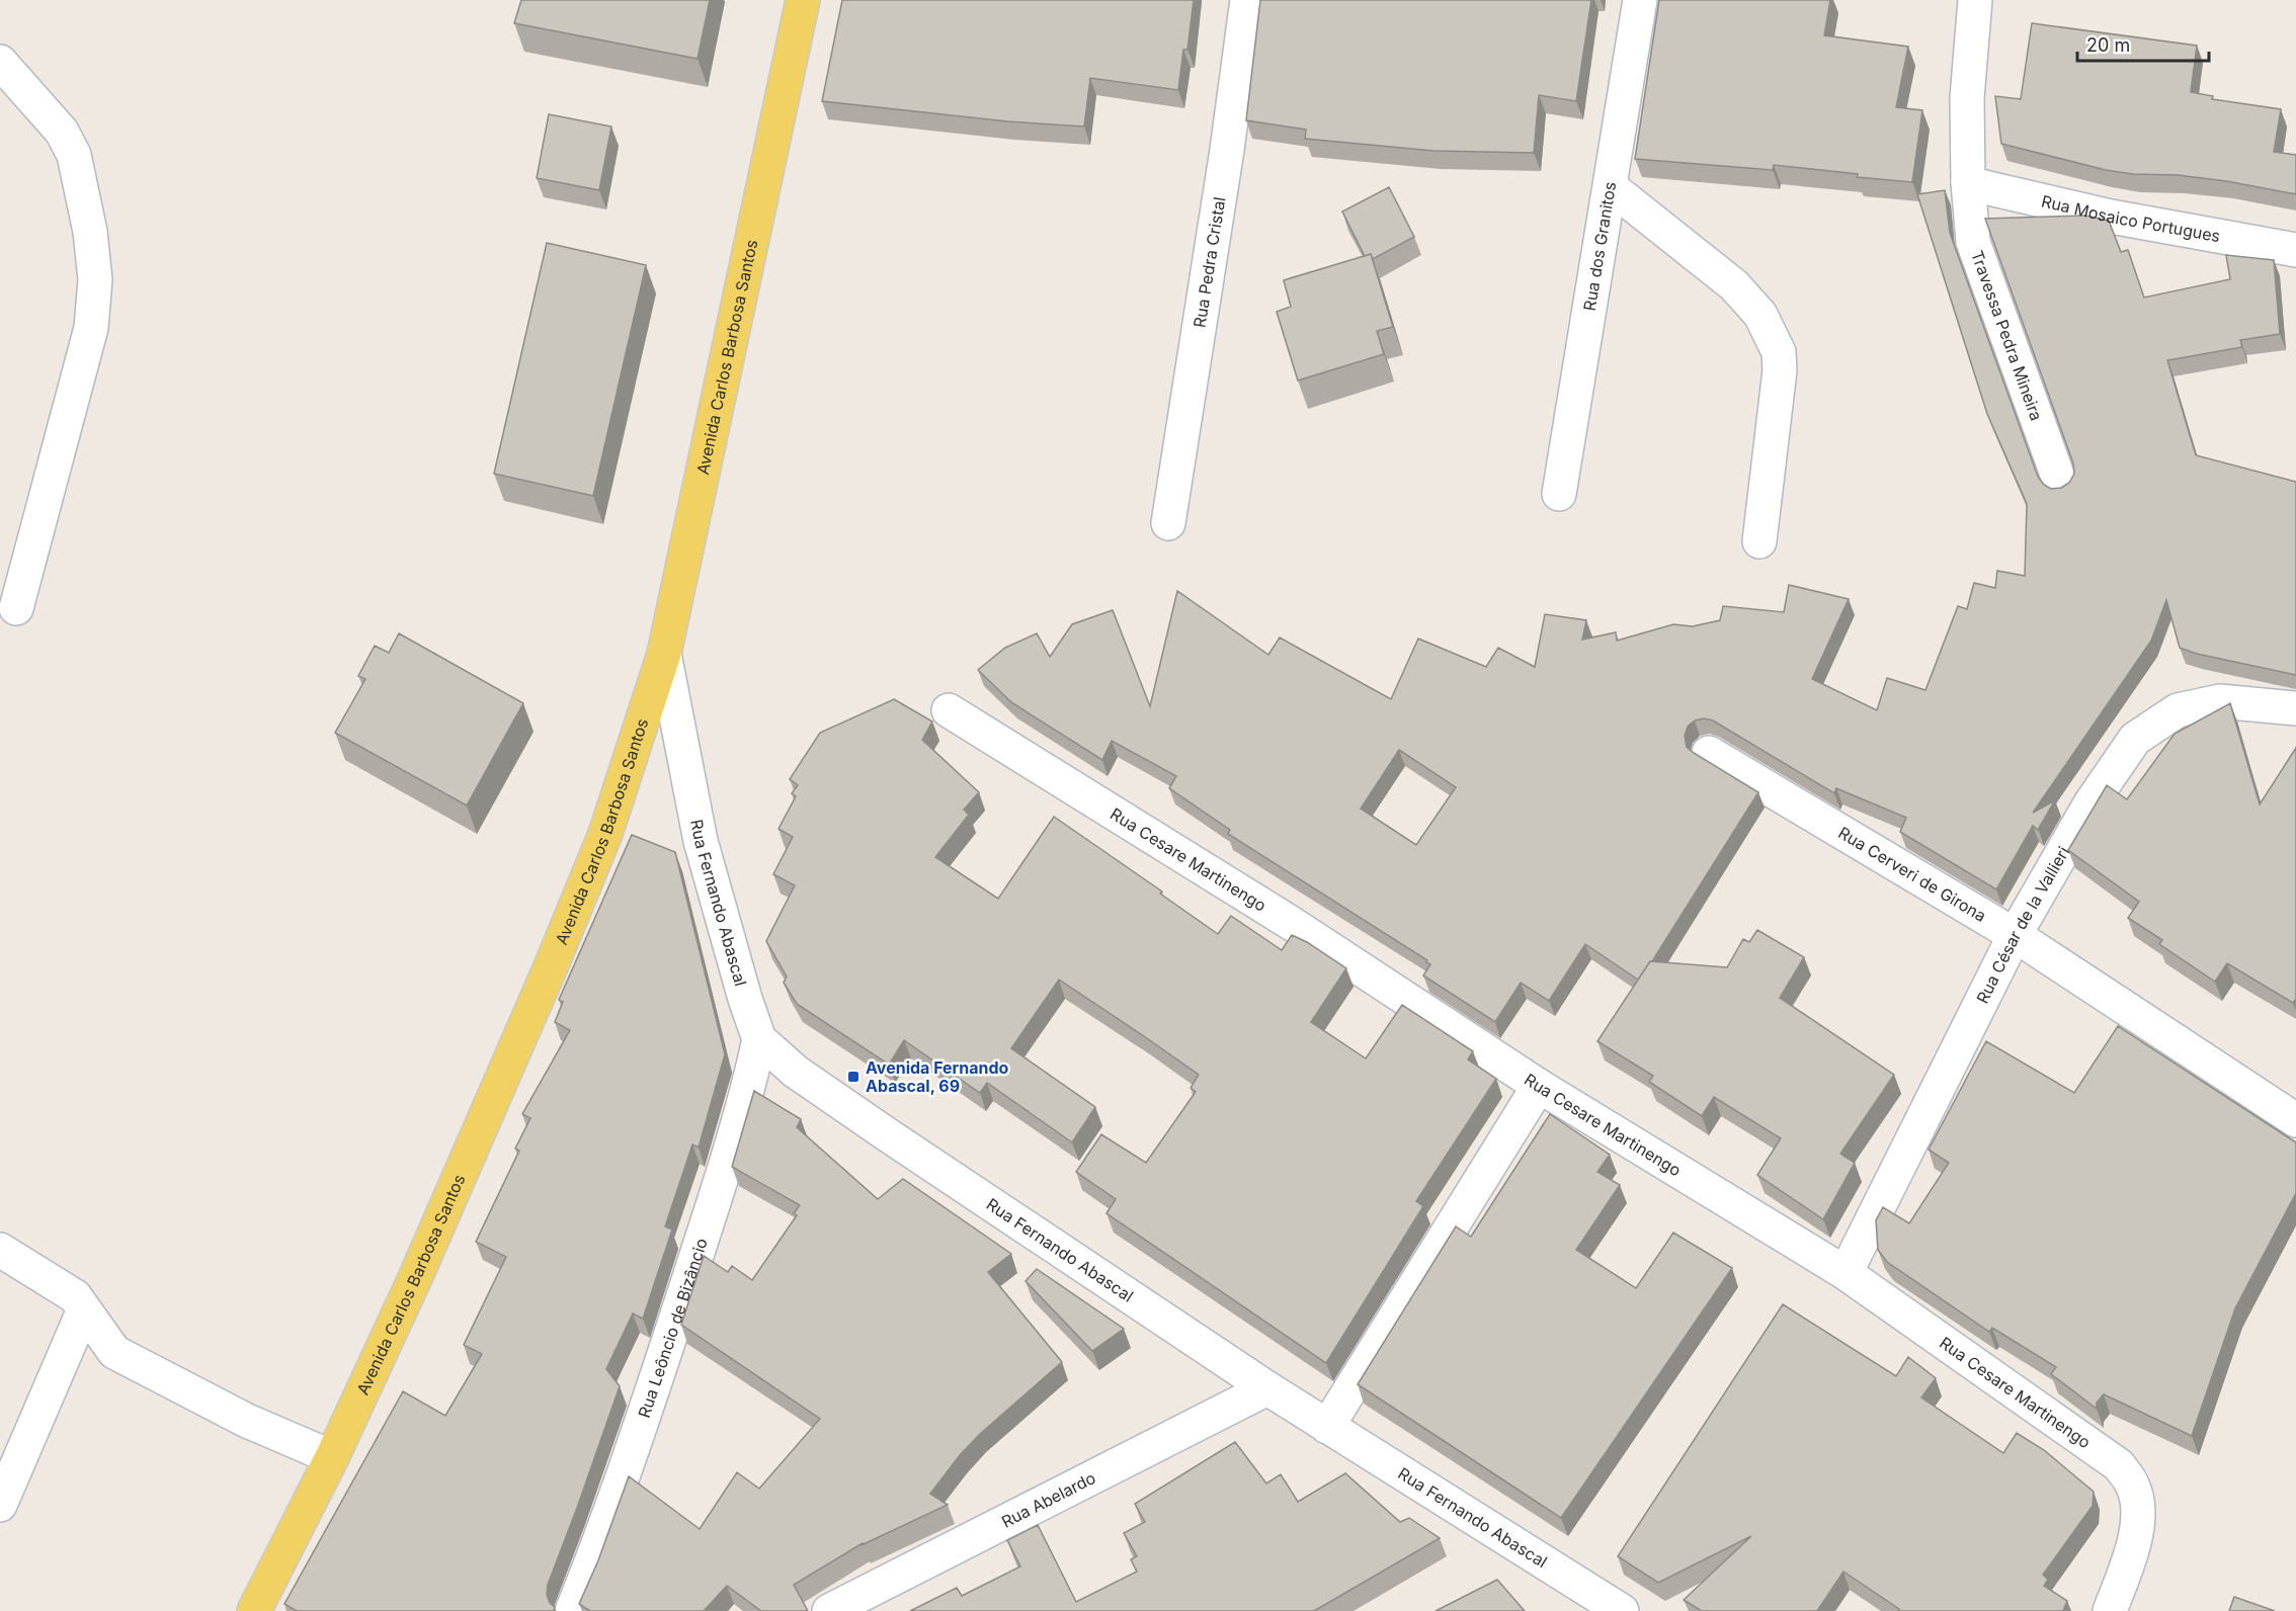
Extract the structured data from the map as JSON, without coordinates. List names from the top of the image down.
{
  "streets": {
    "main road": ["Avenida Carlos Barbosa Santos"],
    "street": [
      "Rua Mosaico Portugues",
      "Rua dos Granitos",
      "Rua Pedra Cristal",
      "Travessa Pedra Mineira",
      "Rua Cesare Martinengo",
      "Rua Cerveri de Girona",
      "Rua Fernando Abascal",
      "Rua César de la Vallieri",
      "Rua Leôncio de Bizâncio",
      "Rua Abelardo"
    ]
  },
  "crossings": [
    ["Rua Mosaico Portugues", "Travessa Pedra Mineira"],
    ["Avenida Carlos Barbosa Santos", "Rua Fernando Abascal"],
    ["Rua Cesare Martinengo", "Rua César de la Vallieri"],
    ["Rua Cerveri de Girona", "Rua César de la Vallieri"],
    ["Rua Fernando Abascal", "Rua Leôncio de Bizâncio"],
    ["Rua Fernando Abascal", "Rua Abelardo"]
  ],
  "places": {
    "transit": ["Avenida Fernando Abascal, 69"]
  },
  "scale_bar": "20 m"
}
